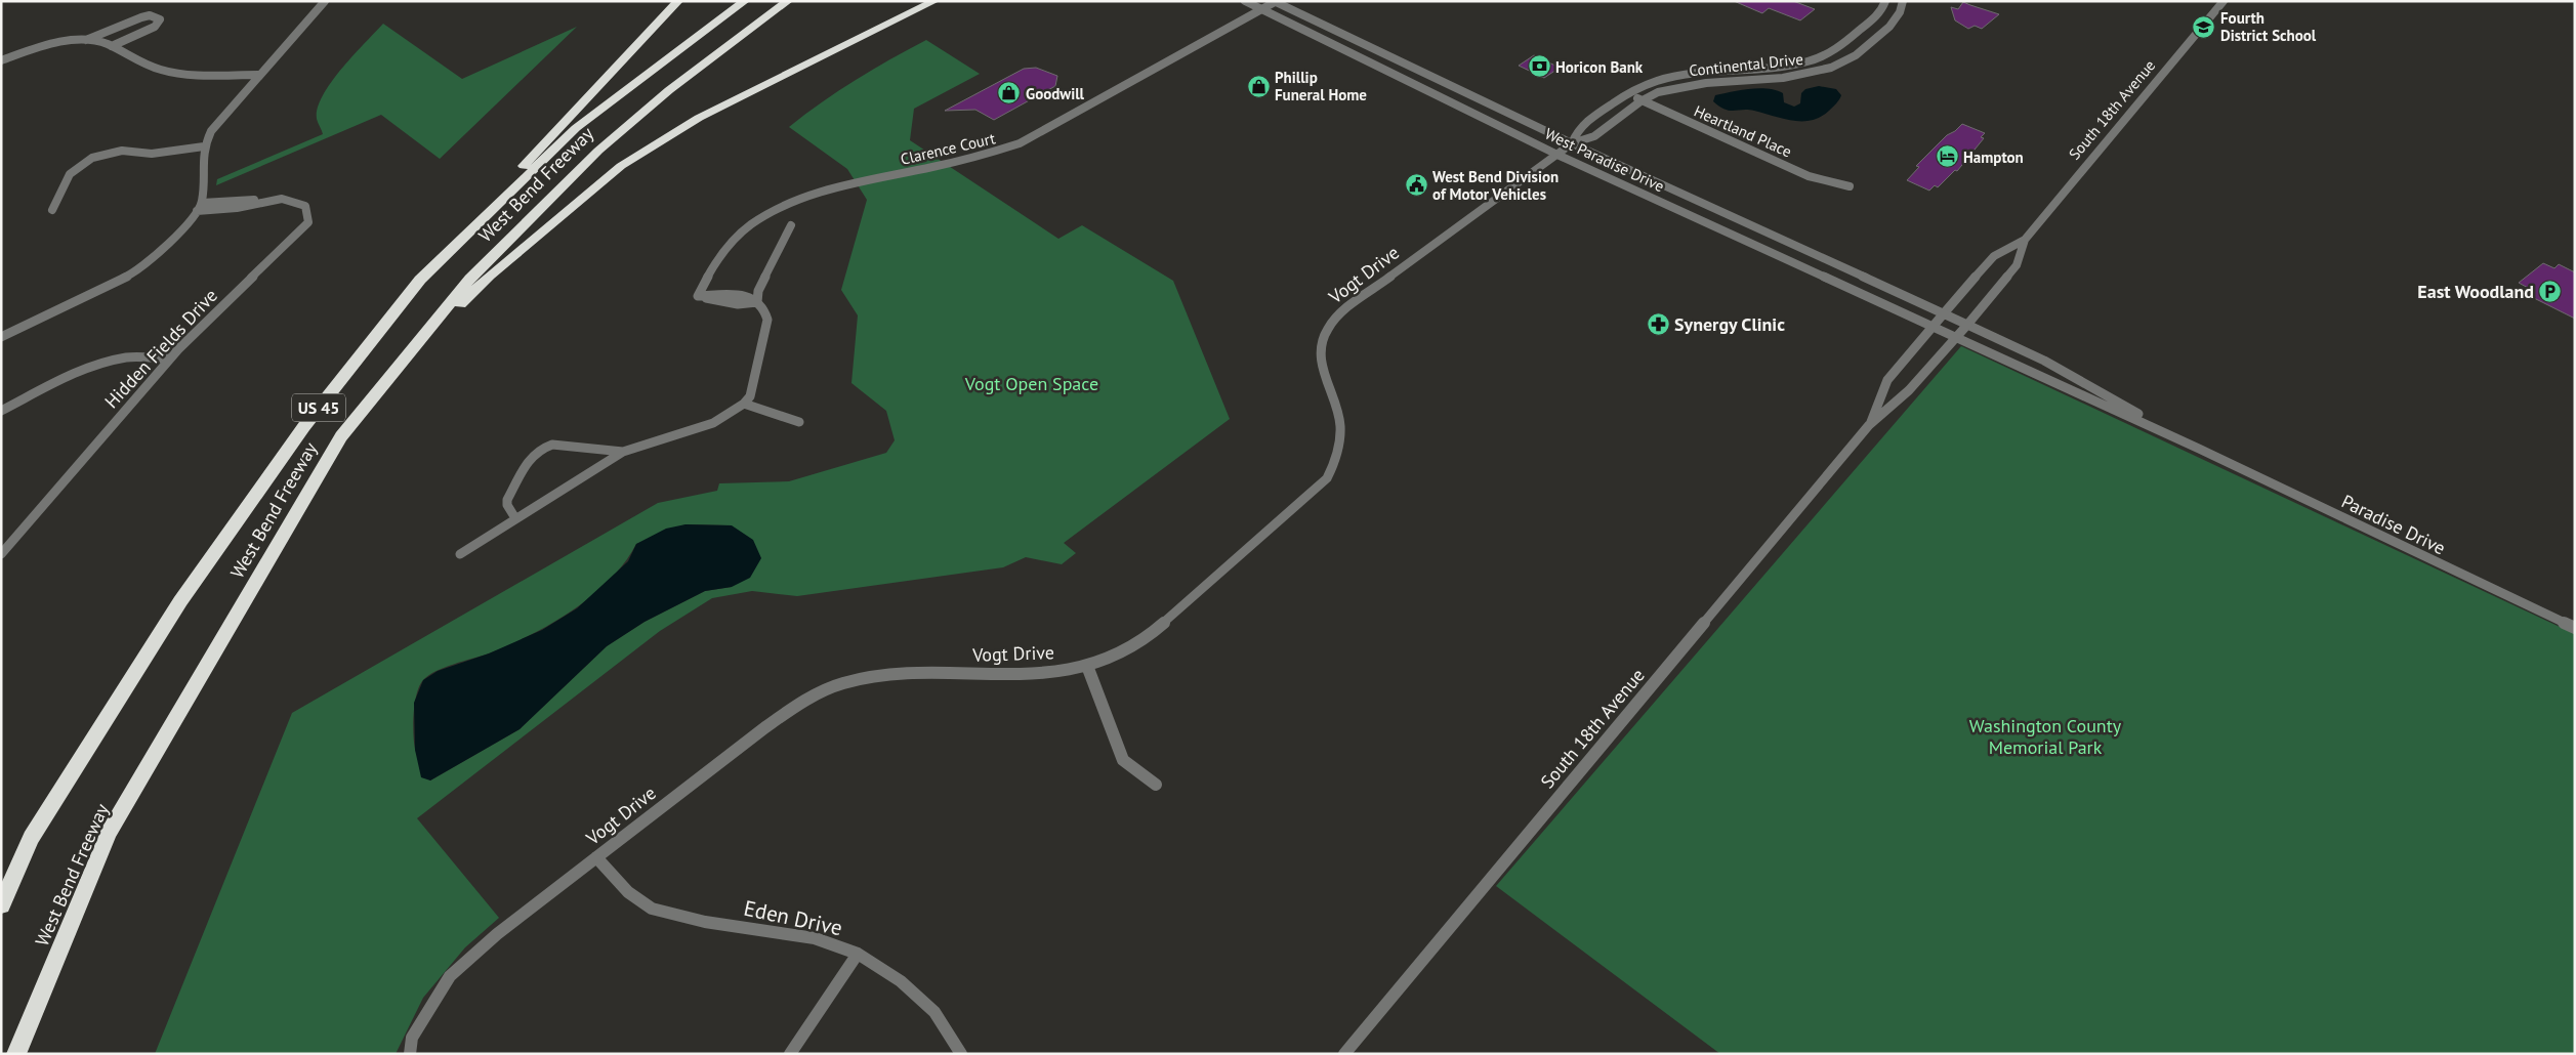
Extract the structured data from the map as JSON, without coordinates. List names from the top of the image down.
{
  "streets": {
    "highway": ["West Bend Freeway", "US 45"],
    "street": [
      "Continental Drive",
      "South 18th Avenue",
      "Heartland Place",
      "Clarence Court",
      "West Paradise Drive",
      "Vogt Drive",
      "Hidden Fields Drive",
      "Paradise Drive",
      "Eden Drive"
    ]
  },
  "crossings": [
    ["Continental Drive", "Heartland Place"],
    ["Continental Drive", "West Paradise Drive"],
    ["Continental Drive", "Vogt Drive"],
    ["South 18th Avenue", "West Paradise Drive"],
    ["South 18th Avenue", "Paradise Drive"],
    ["Clarence Court", "West Paradise Drive"],
    ["West Paradise Drive", "Vogt Drive"],
    ["West Paradise Drive", "Paradise Drive"],
    ["Vogt Drive", "Eden Drive"]
  ],
  "parks": ["Vogt Open Space", "Washington County Memorial Park"],
  "places": {
    "school or university": ["Fourth District School"],
    "bank": ["Horicon Bank"],
    "shop": ["Phillip Funeral Home", "Goodwill"],
    "hotel": ["Hampton"],
    "public building": ["West Bend Division of Motor Vehicles"],
    "parking": ["East Woodland"],
    "pharmacy": ["Synergy Clinic"]
  }
}
